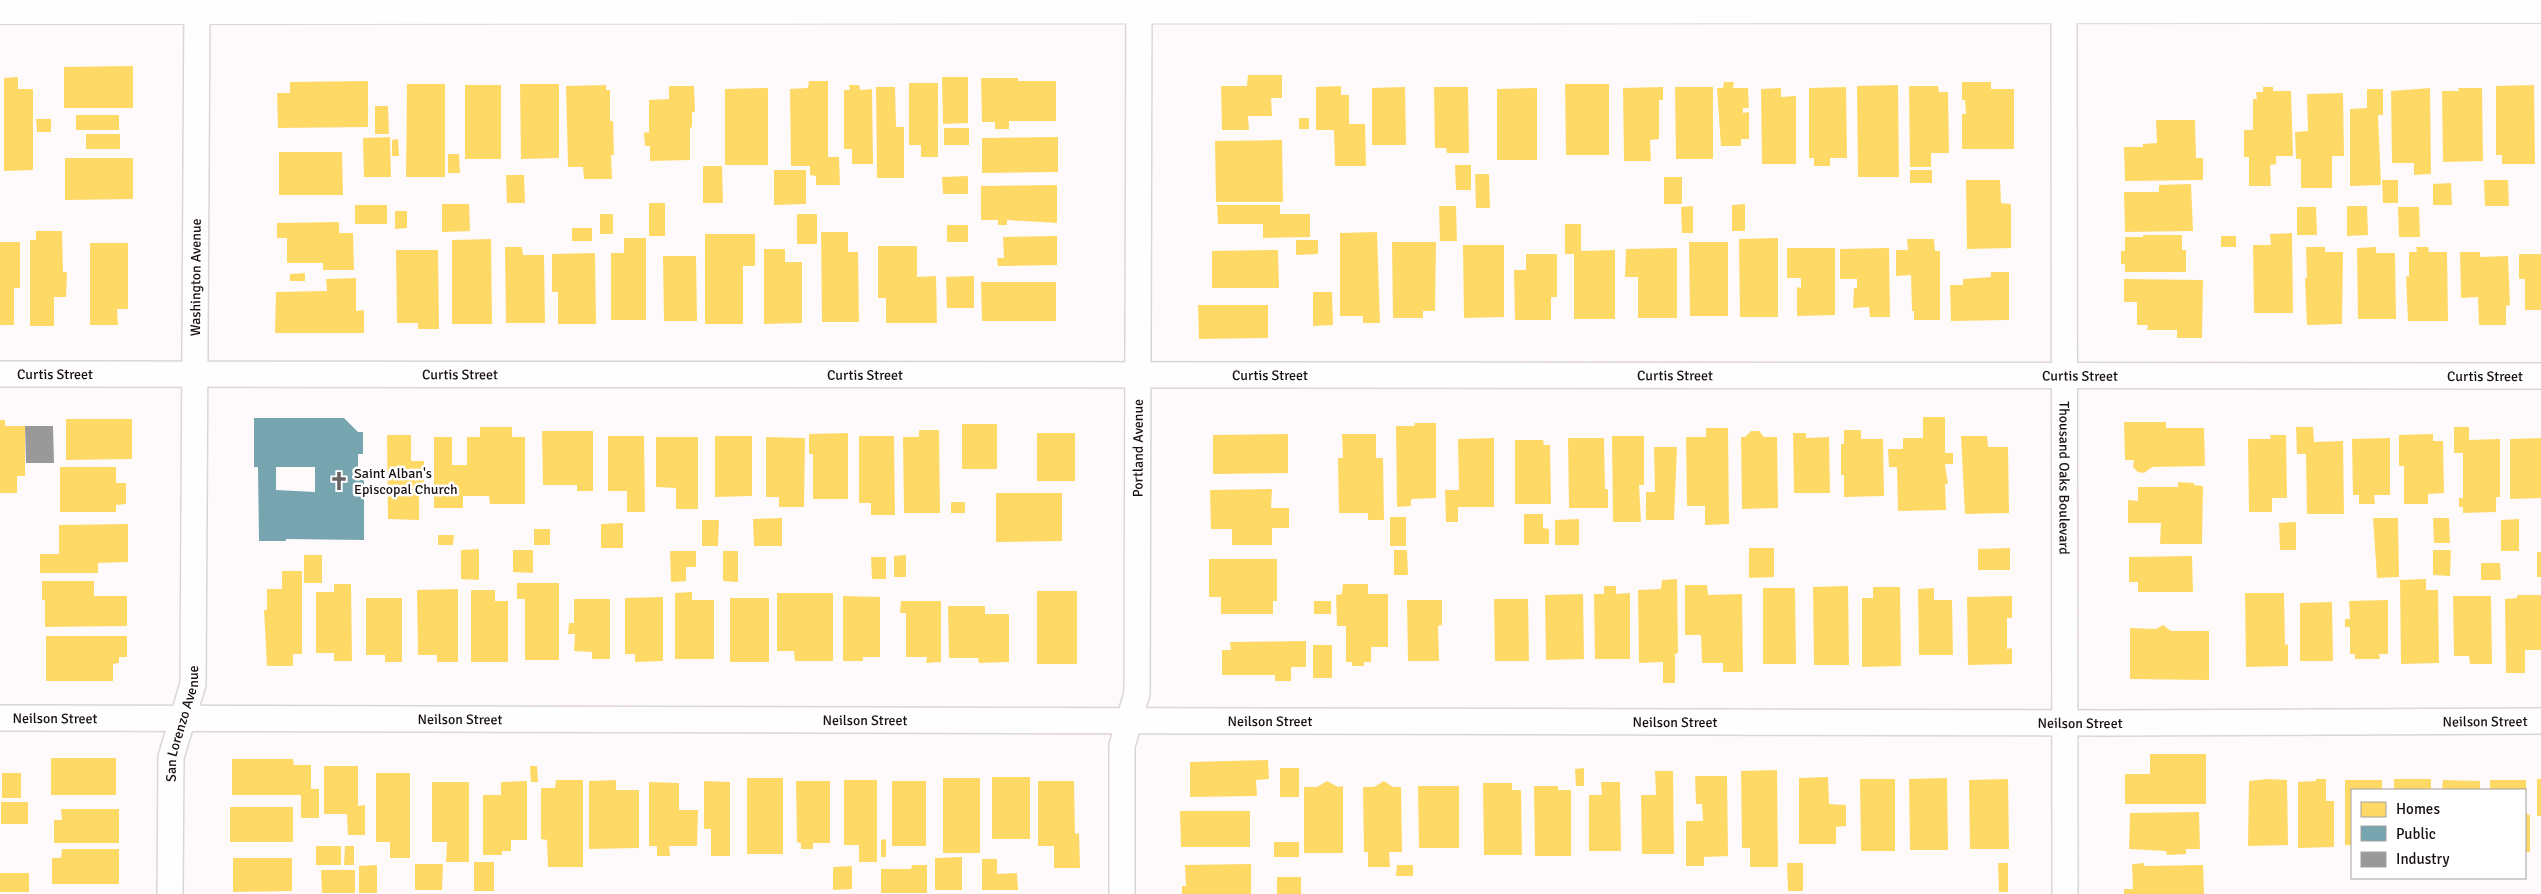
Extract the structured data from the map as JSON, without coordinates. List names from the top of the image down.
{
  "streets": {
    "street": [
      "Washington Avenue",
      "Curtis Street",
      "Portland Avenue",
      "Thousand Oaks Boulevard",
      "Neilson Street",
      "San Lorenzo Avenue"
    ]
  },
  "crossings": [
    ["Washington Avenue", "Curtis Street"],
    ["Washington Avenue", "San Lorenzo Avenue"],
    ["Curtis Street", "Portland Avenue"],
    ["Curtis Street", "Thousand Oaks Boulevard"],
    ["Portland Avenue", "Neilson Street"],
    ["Thousand Oaks Boulevard", "Neilson Street"],
    ["Neilson Street", "San Lorenzo Avenue"]
  ],
  "places": {
    "church": ["Saint Alban's Episcopal Church"]
  },
  "legend": ["Homes", "Public", "Industry"]
}
